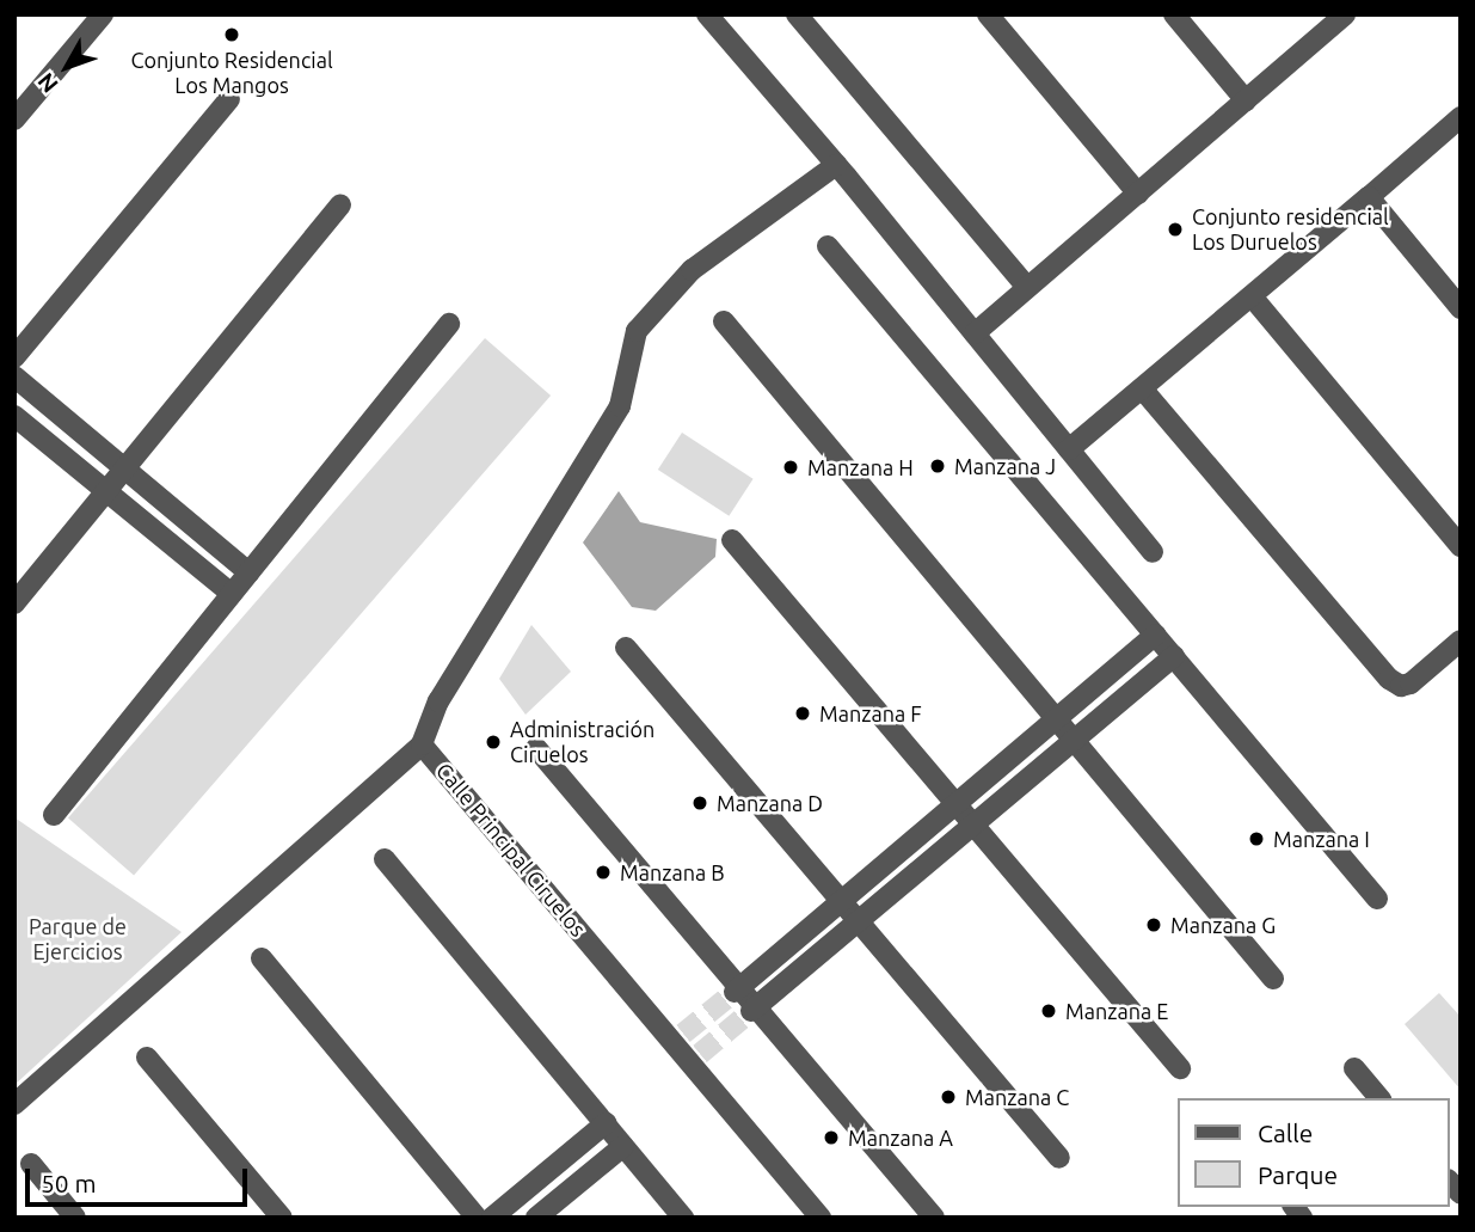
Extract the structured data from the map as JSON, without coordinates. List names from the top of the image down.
{
  "streets": {
    "street": ["Calle Principal Ciruelos"]
  },
  "parks": ["Parque de Ejercicios"],
  "places": [
    "Conjunto Residencial Los Mangos",
    "Conjunto residencial Los Duruelos",
    "Manzana J",
    "Manzana H",
    "Manzana F",
    "Administración Ciruelos",
    "Manzana D",
    "Manzana I",
    "Manzana B",
    "Manzana G",
    "Manzana E",
    "Manzana C",
    "Manzana A"
  ],
  "legend": ["Calle", "Parque"],
  "scale_bar": "50 m",
  "north": "bottom left"
}
